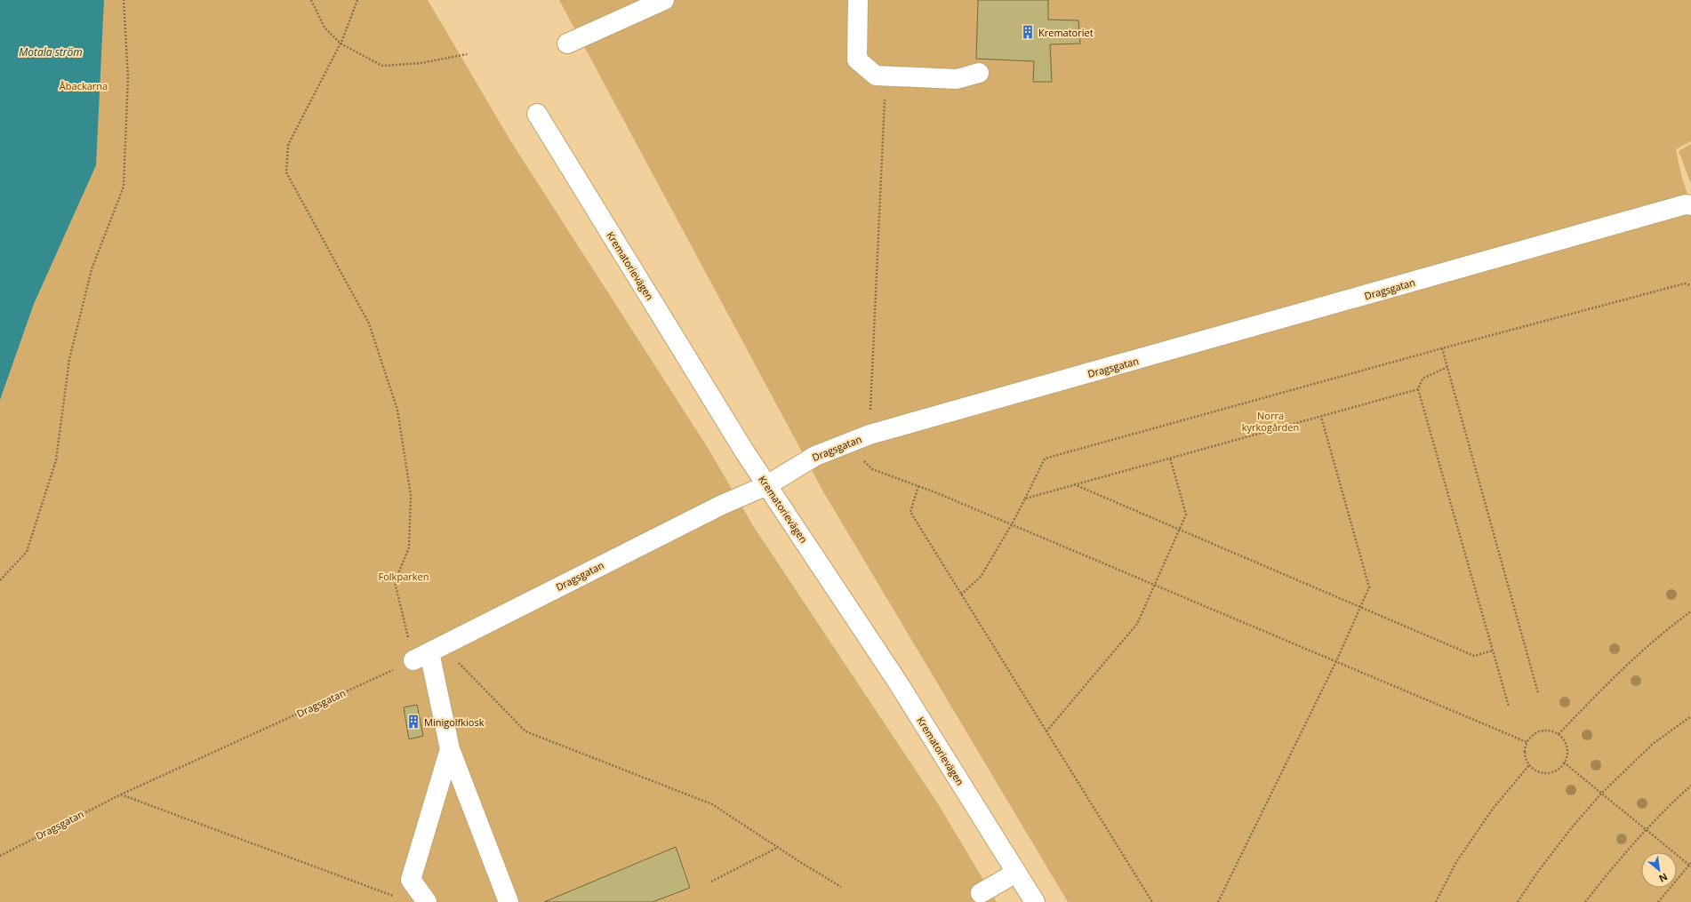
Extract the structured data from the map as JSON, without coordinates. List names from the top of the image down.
{
  "streets": {
    "street": ["Krematorievägen", "Dragsgatan"]
  },
  "crossings": [
    ["Krematorievägen", "Dragsgatan"]
  ],
  "water": ["Motala ström"],
  "parks": ["Åbackarna", "Norra kyrkogården", "Folkparken"],
  "places": {
    "building": ["Krematoriet", "Minigolfkiosk"]
  },
  "north": "bottom right"
}
